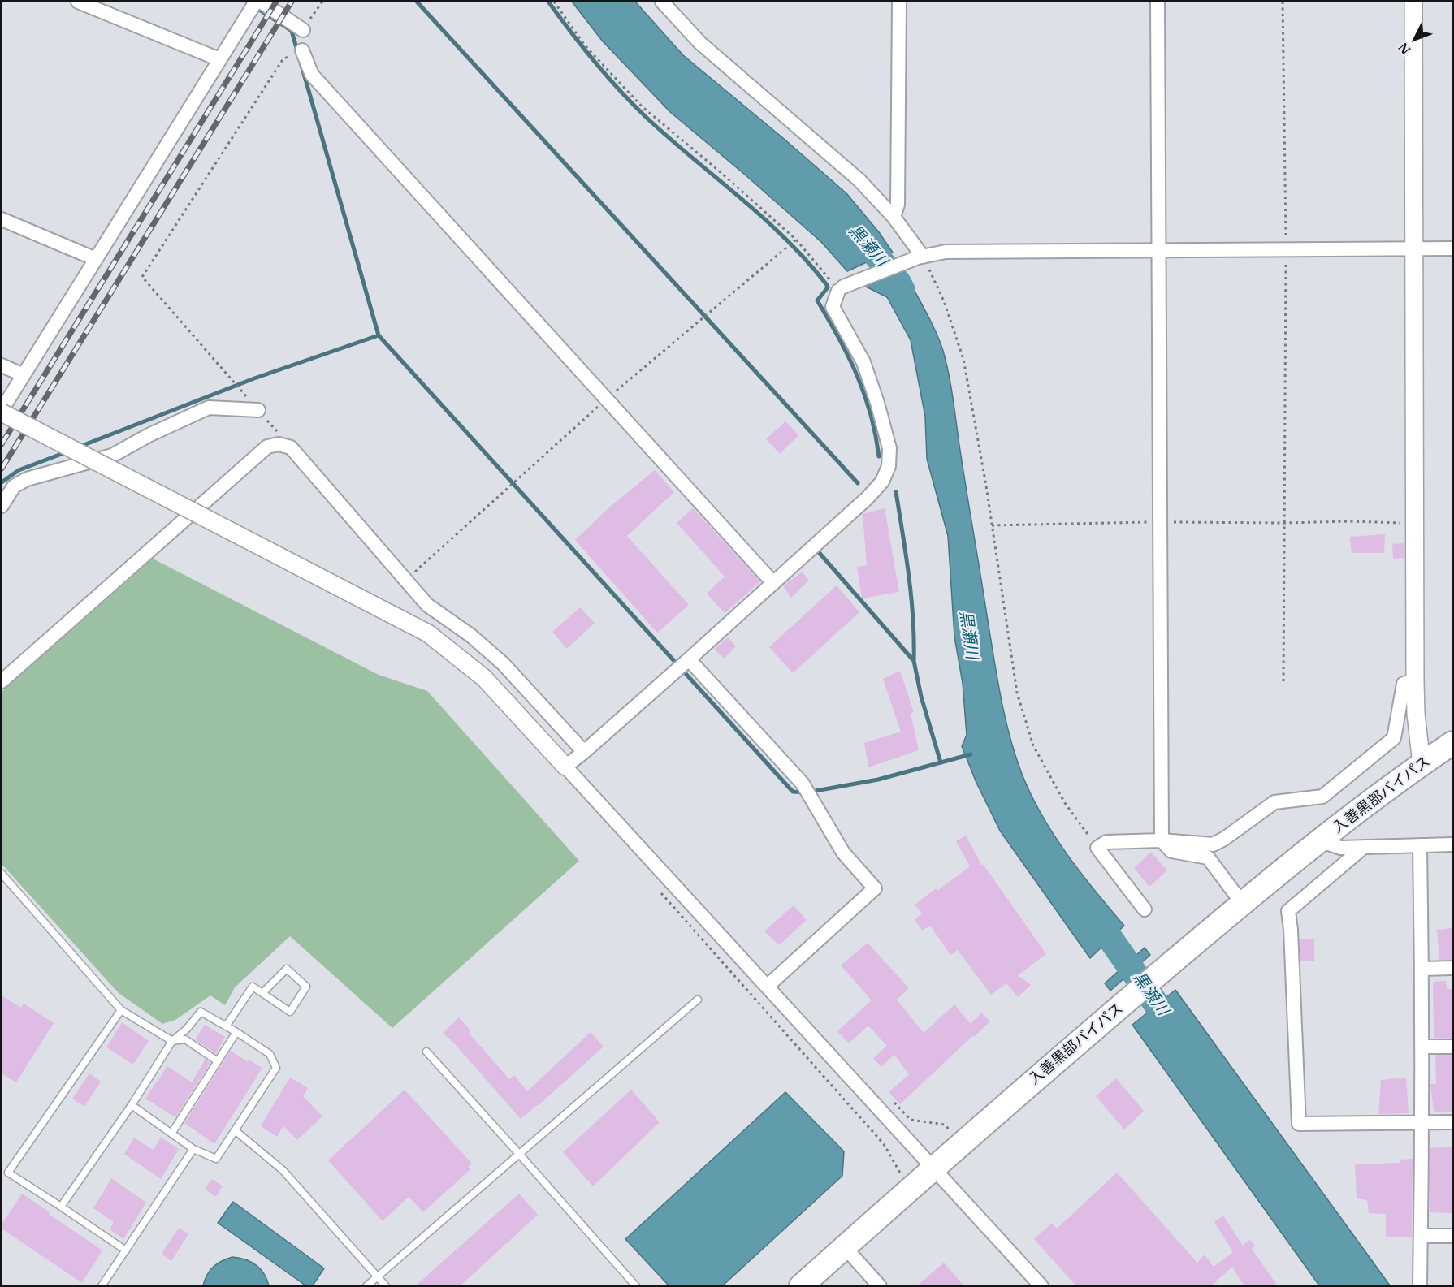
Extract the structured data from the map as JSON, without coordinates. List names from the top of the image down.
{
  "streets": {
    "highway": ["入善黒部バイパス"]
  },
  "water": ["黒瀬川"],
  "north": "bottom left"
}
